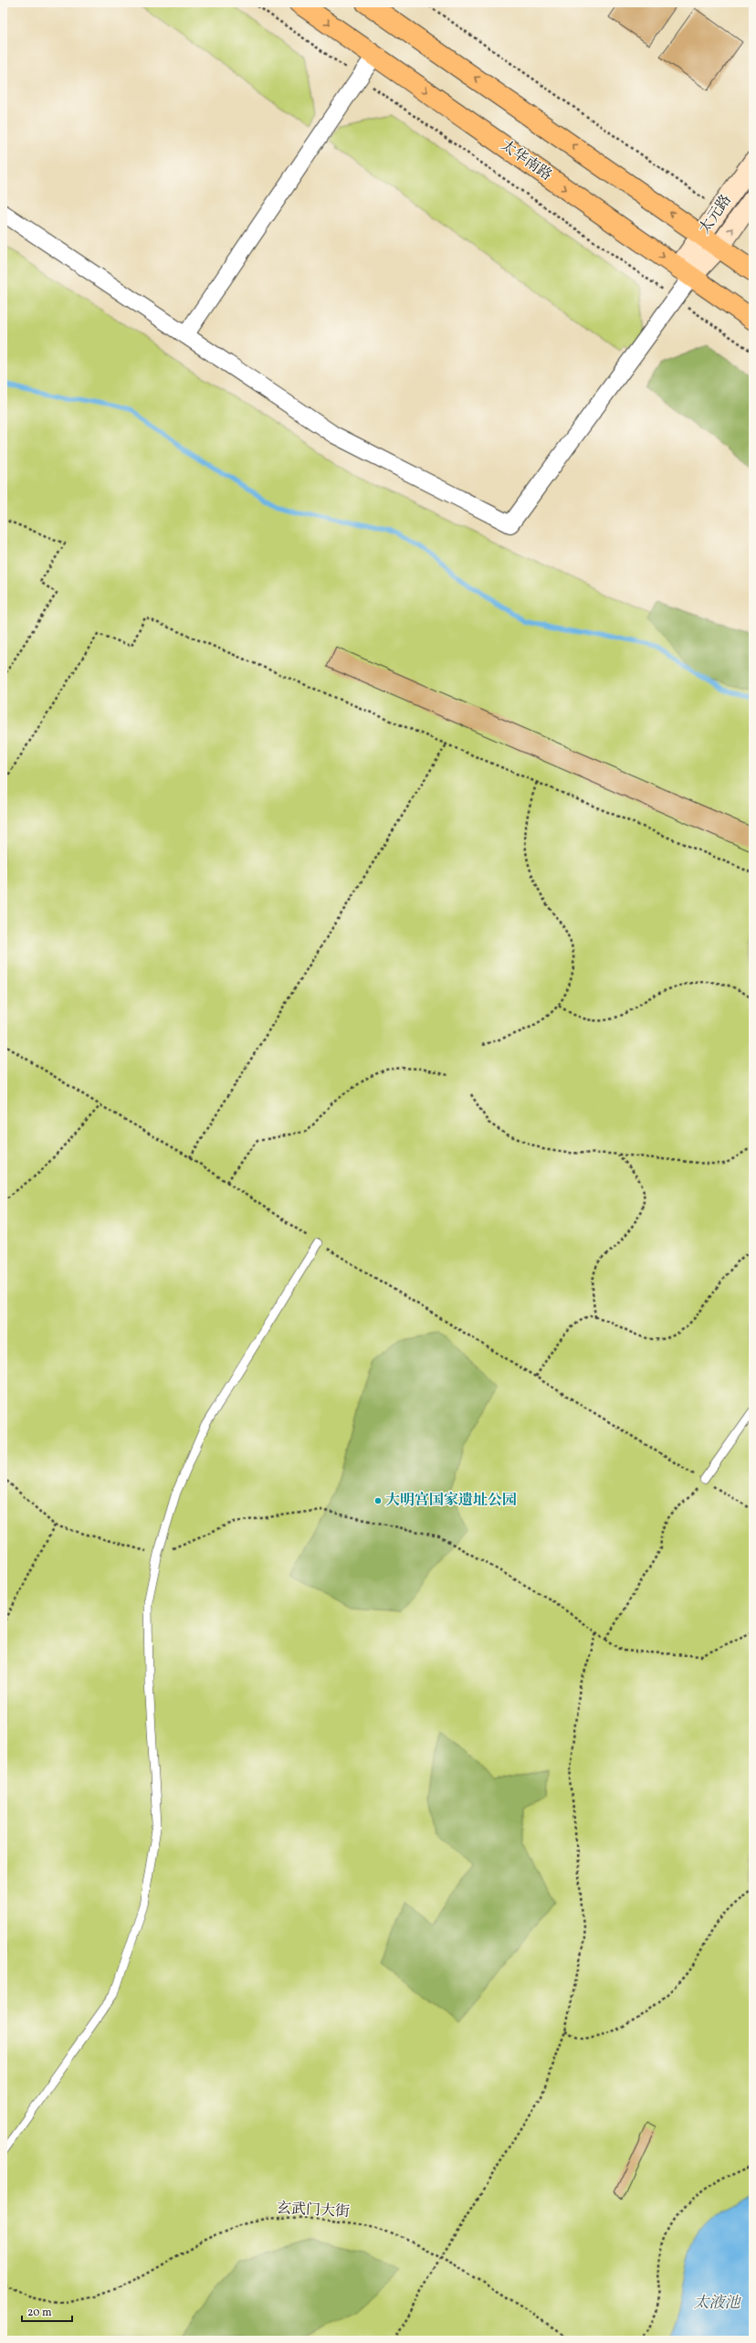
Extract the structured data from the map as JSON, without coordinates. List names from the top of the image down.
{
  "streets": {
    "main road": ["太华南路", "太元路"],
    "path": ["玄武门大街"]
  },
  "crossings": [
    ["太华南路", "太元路"]
  ],
  "water": ["太液池"],
  "places": ["大明宫国家遗址公园"],
  "scale_bar": "20 m"
}
